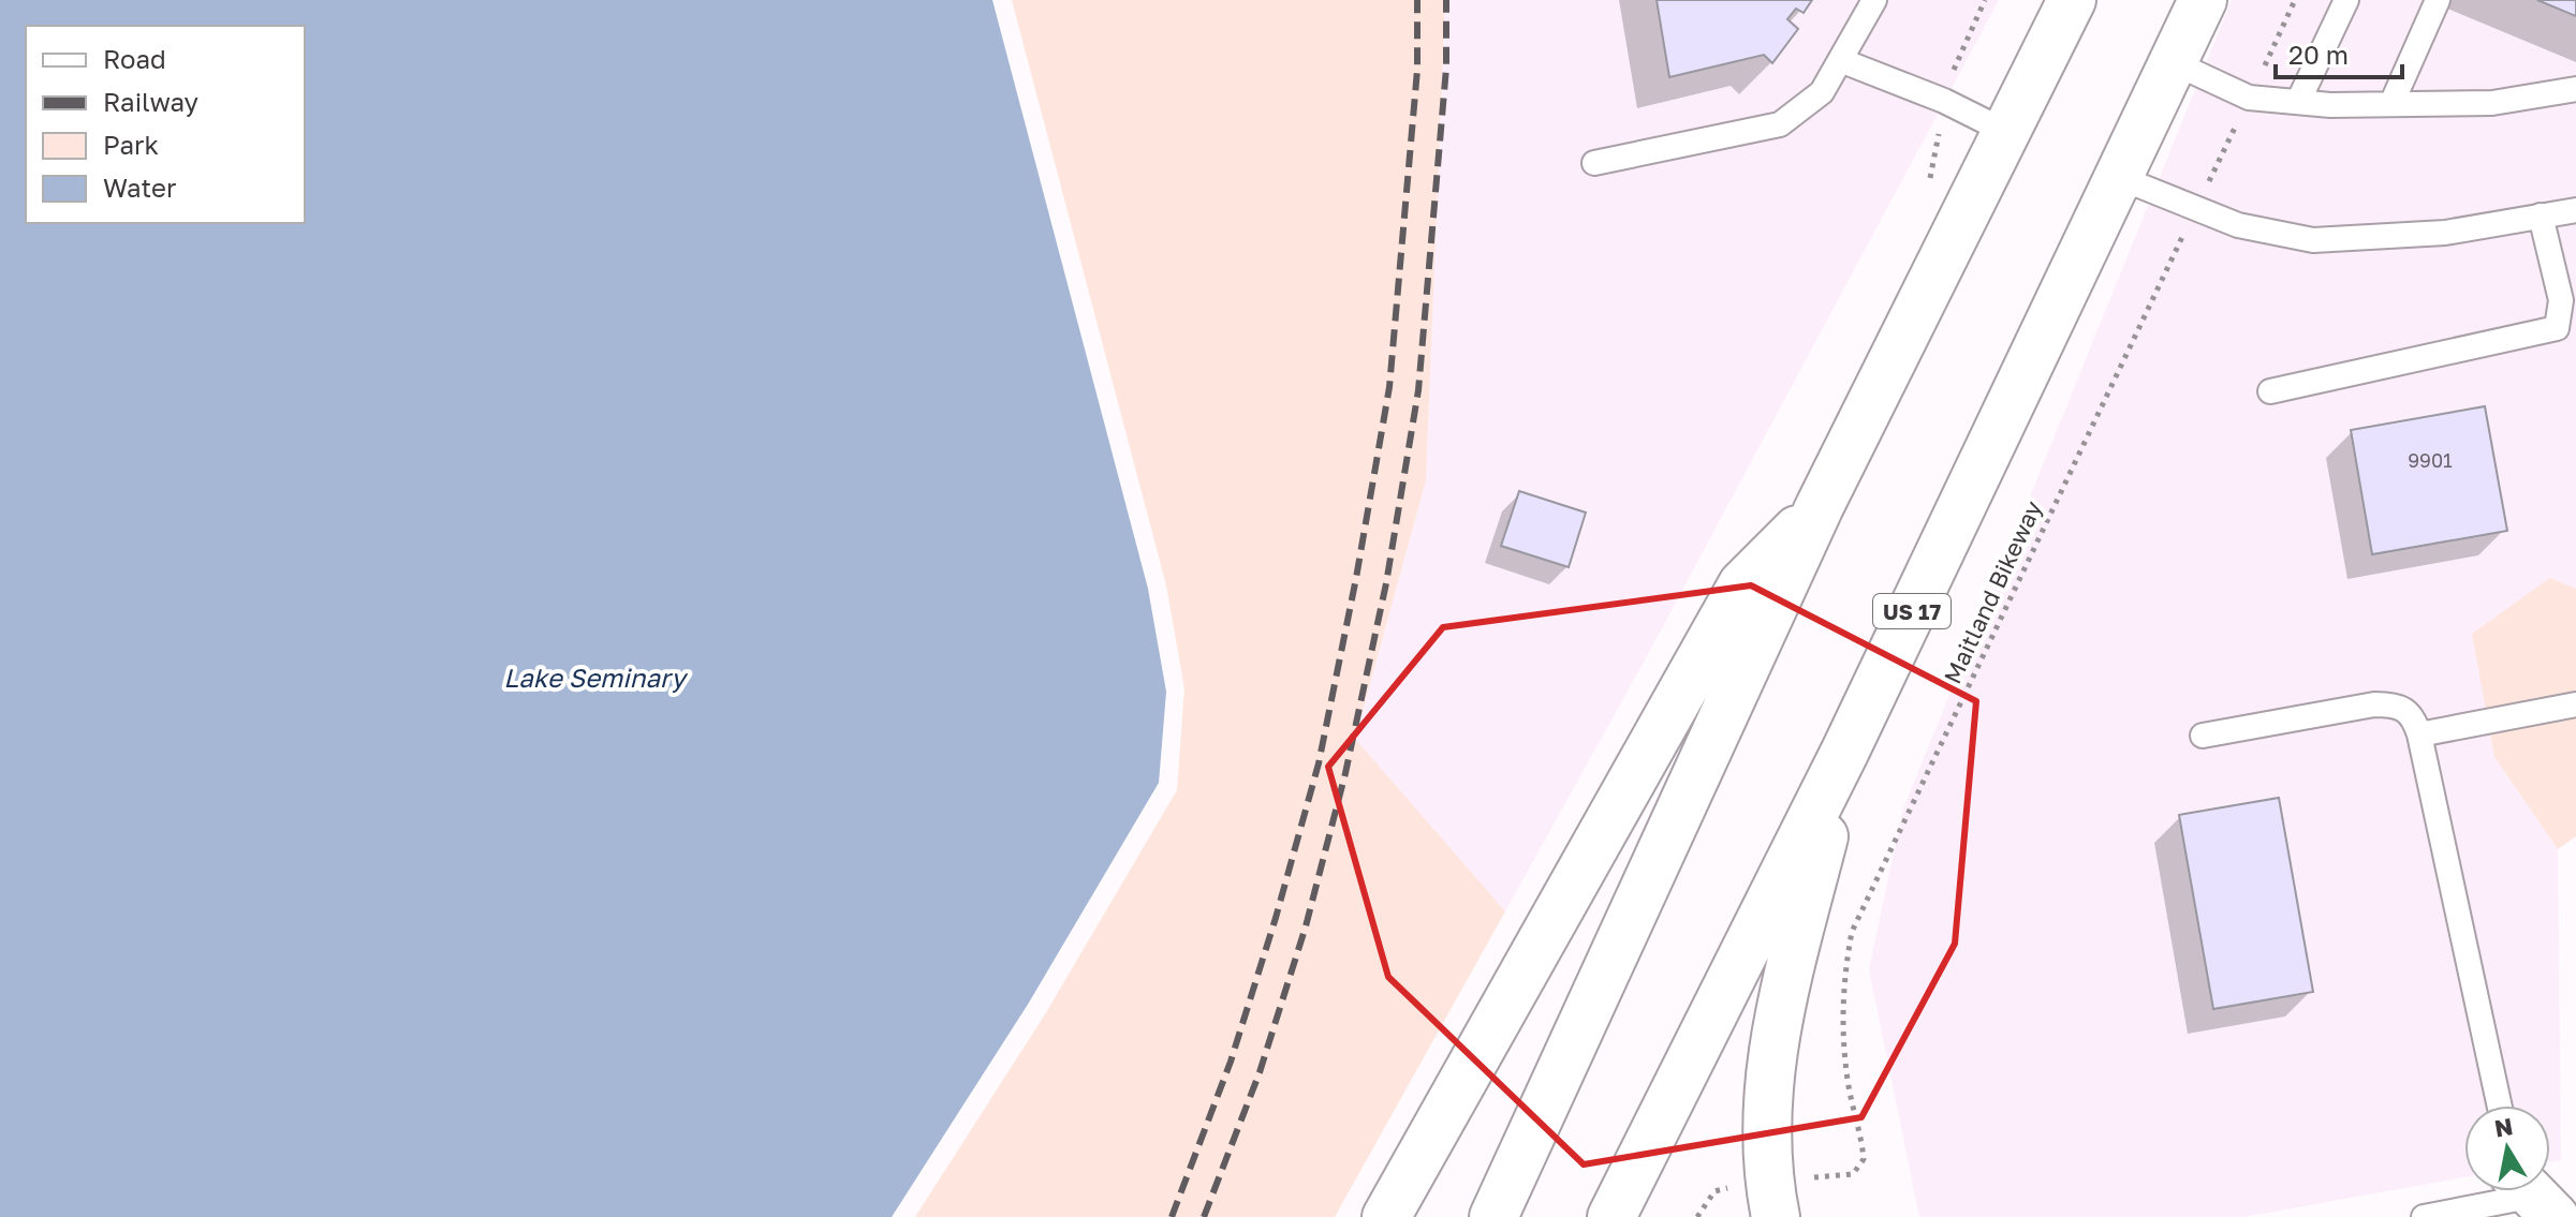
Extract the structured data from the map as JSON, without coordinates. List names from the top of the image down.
{
  "streets": {
    "main road": ["US 17"],
    "path": ["Maitland Bikeway"]
  },
  "water": ["Lake Seminary"],
  "house_numbers": ["9901"],
  "legend": [
    "Road",
    "Railway",
    "Park",
    "Water"
  ],
  "scale_bar": "20 m",
  "north": "top"
}
